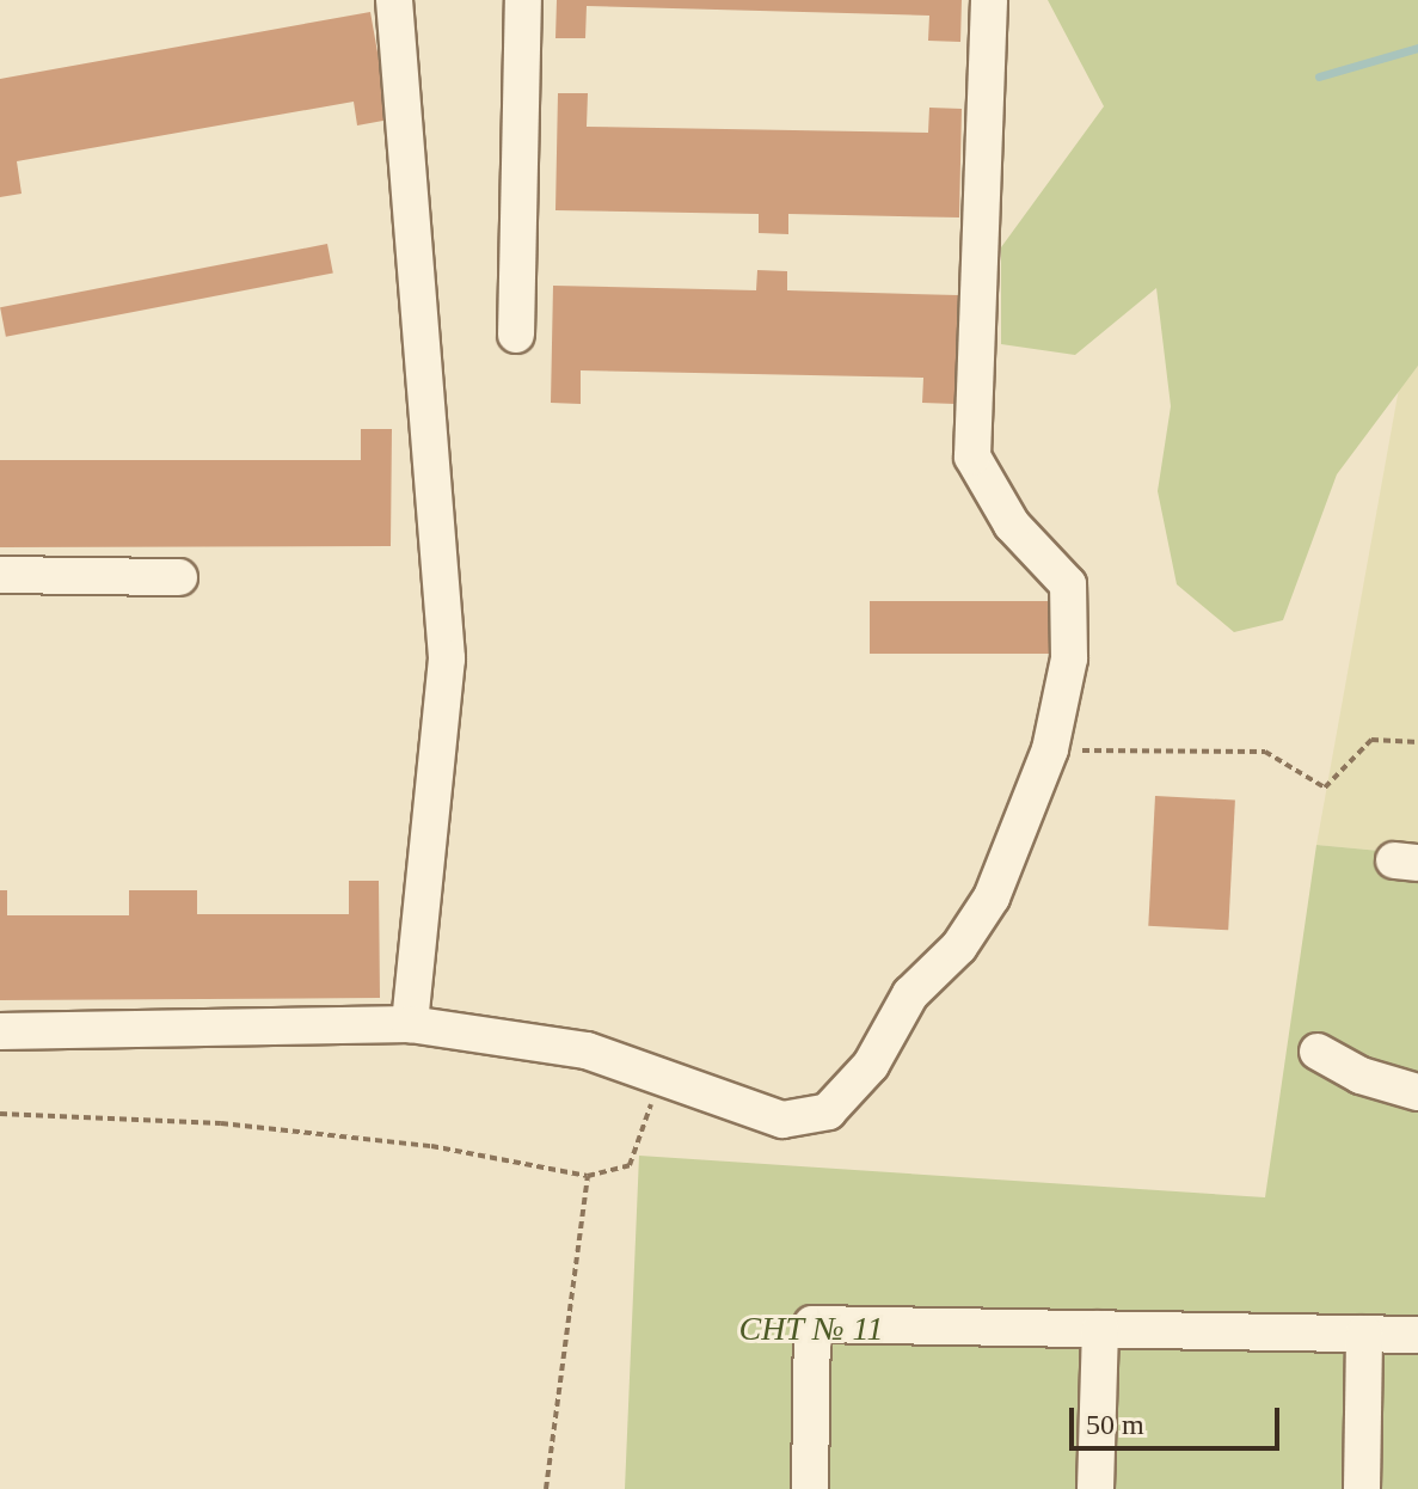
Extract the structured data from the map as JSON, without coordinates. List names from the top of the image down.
{
  "parks": ["СНТ № 11"],
  "scale_bar": "50 m"
}
